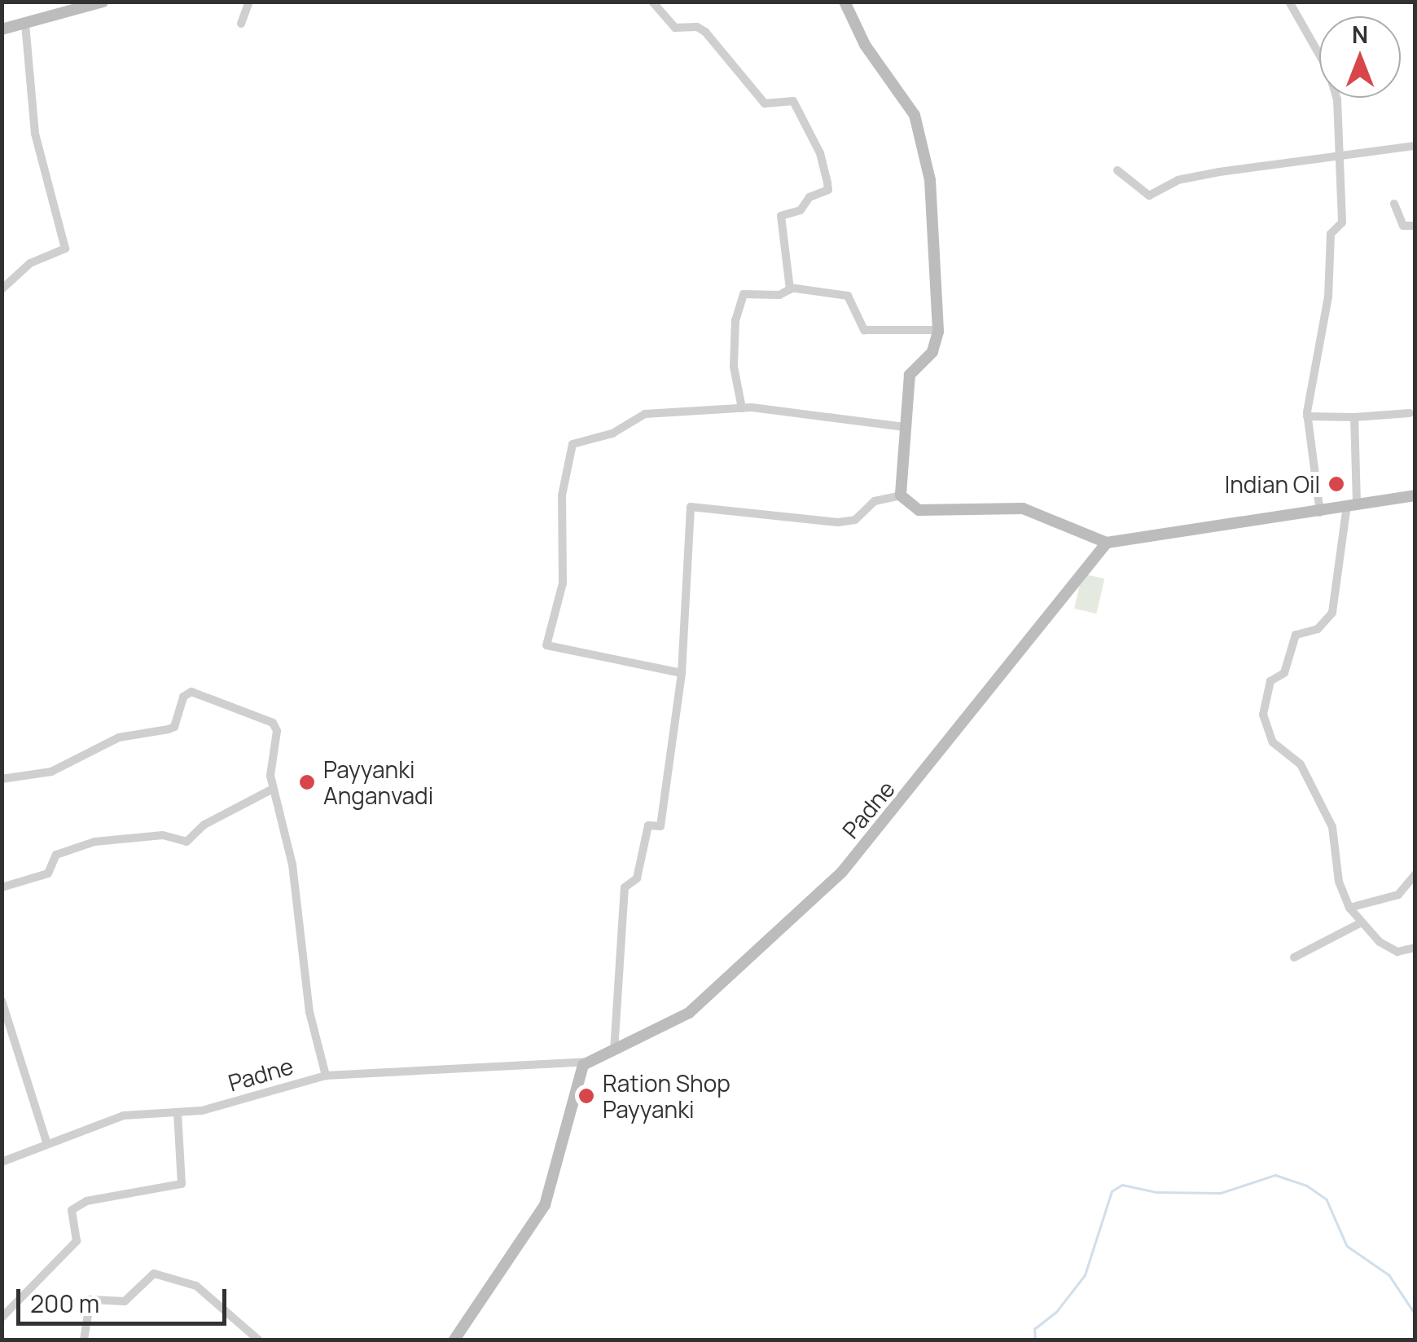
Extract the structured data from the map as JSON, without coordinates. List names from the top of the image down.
{
  "streets": {
    "main road": ["Padne"]
  },
  "places": ["Indian Oil", "Payyanki Anganvadi", "Ration Shop Payyanki"],
  "scale_bar": "200 m",
  "north": "top"
}
